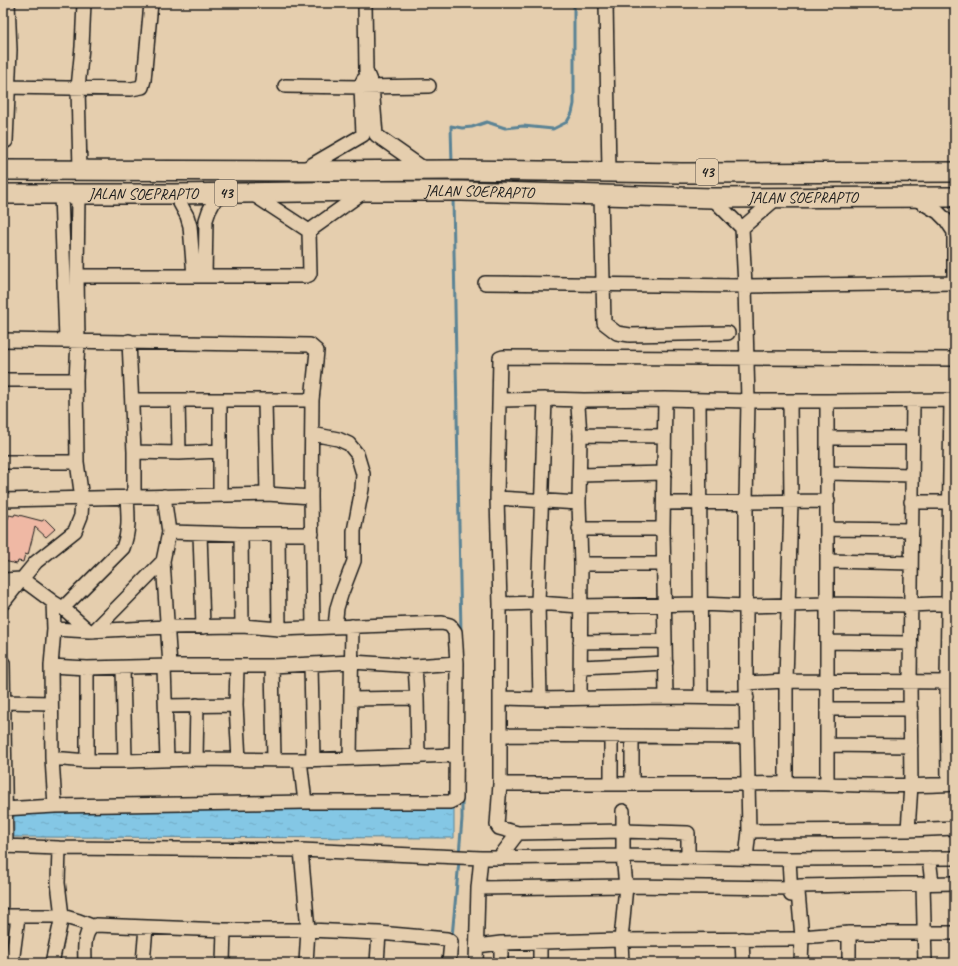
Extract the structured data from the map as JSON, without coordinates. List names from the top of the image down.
{
  "streets": {
    "highway": ["43", "JALAN SOEPRAPTO"]
  }
}
